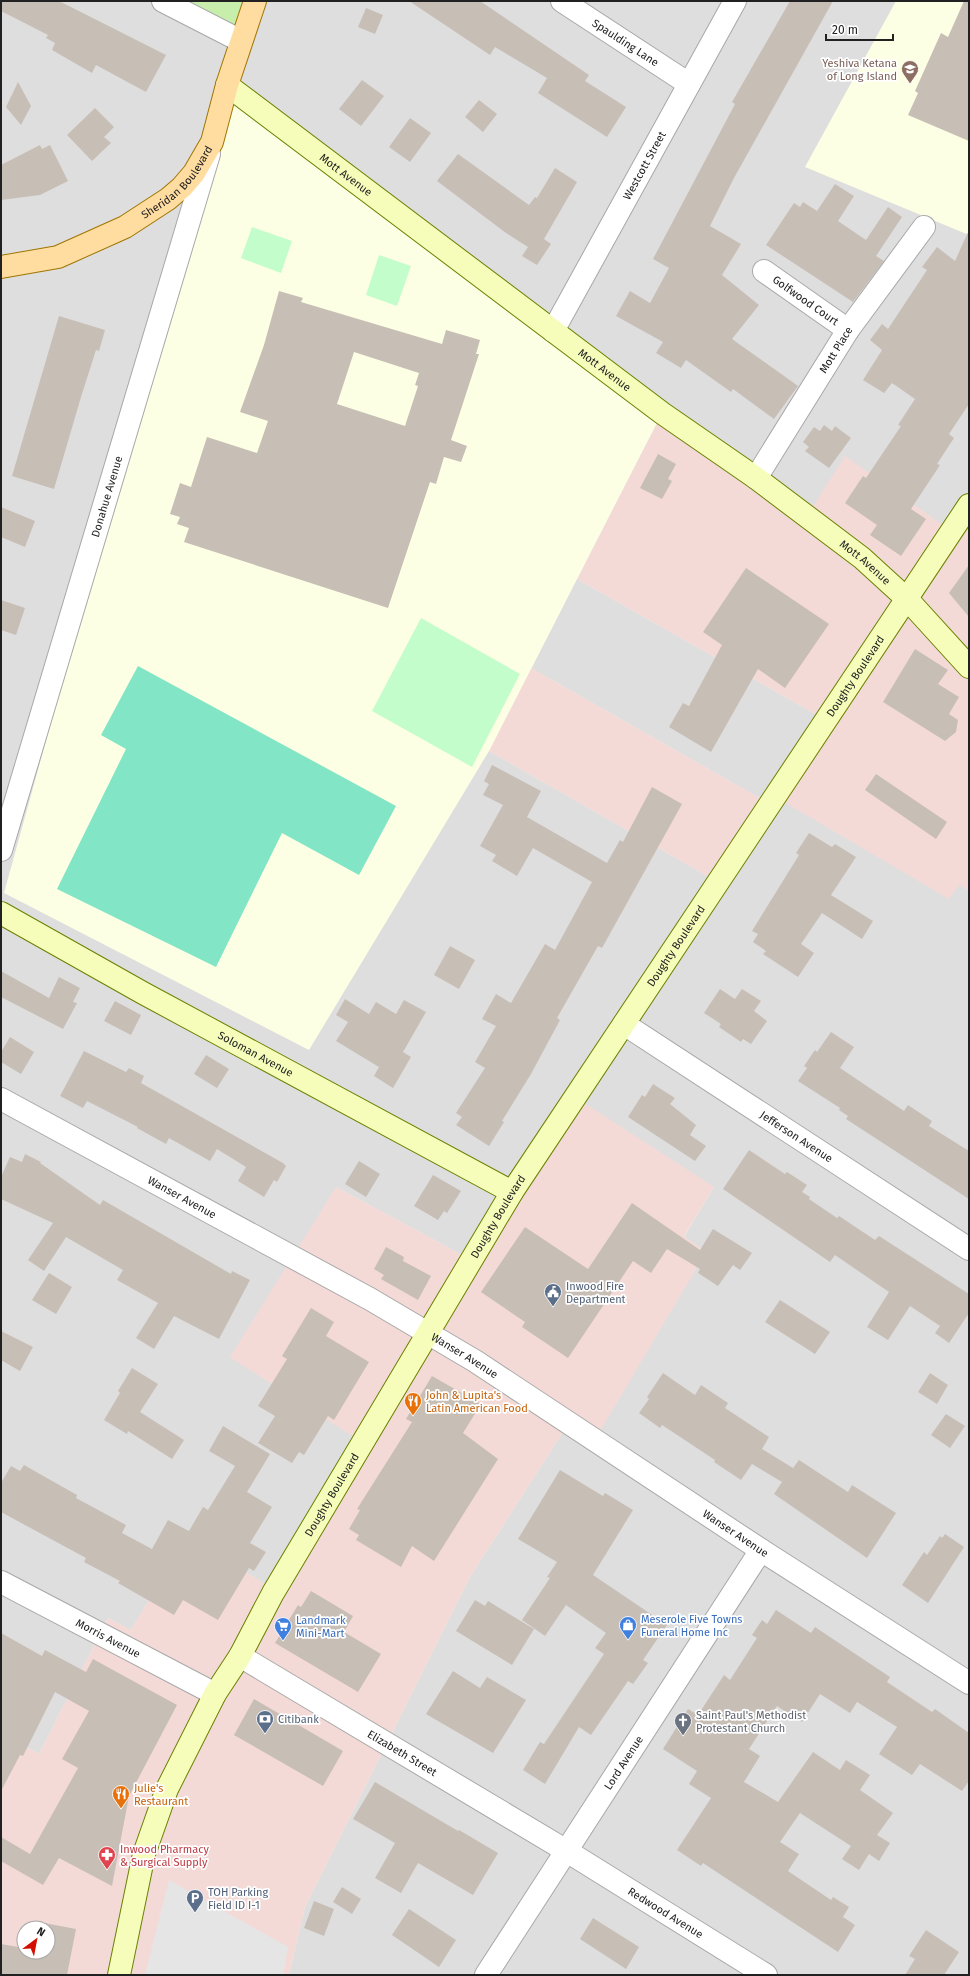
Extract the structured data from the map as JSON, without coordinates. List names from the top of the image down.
{
  "streets": {
    "main road": [
      "Mott Avenue",
      "Sheridan Boulevard",
      "Doughty Boulevard",
      "Soloman Avenue"
    ],
    "street": [
      "Spaulding Lane",
      "Westcott Street",
      "Golfwood Court",
      "Mott Place",
      "Donahue Avenue",
      "Jefferson Avenue",
      "Wanser Avenue",
      "Morris Avenue",
      "Elizabeth Street",
      "Lord Avenue",
      "Redwood Avenue"
    ]
  },
  "crossings": [
    ["Spaulding Lane", "Westcott Street"],
    ["Westcott Street", "Mott Avenue"],
    ["Mott Avenue", "Sheridan Boulevard"],
    ["Mott Avenue", "Mott Place"],
    ["Mott Avenue", "Doughty Boulevard"],
    ["Sheridan Boulevard", "Donahue Avenue"],
    ["Golfwood Court", "Mott Place"],
    ["Doughty Boulevard", "Soloman Avenue"],
    ["Doughty Boulevard", "Jefferson Avenue"],
    ["Doughty Boulevard", "Wanser Avenue"],
    ["Doughty Boulevard", "Morris Avenue"],
    ["Doughty Boulevard", "Elizabeth Street"],
    ["Wanser Avenue", "Lord Avenue"],
    ["Elizabeth Street", "Lord Avenue"],
    ["Elizabeth Street", "Redwood Avenue"],
    ["Lord Avenue", "Redwood Avenue"]
  ],
  "places": {
    "school or university": ["Yeshiva Ketana of Long Island"],
    "public building": ["Inwood Fire Department"],
    "restaurant": ["John & Lupita's Latin American Food", "Julie's Restaurant"],
    "shop": ["Meserole Five Towns Funeral Home Inc"],
    "supermarket": ["Landmark Mini-Mart"],
    "bank": ["Citibank"],
    "church": ["Saint Paul's Methodist Protestant Church"],
    "pharmacy": ["Inwood Pharmacy & Surgical Supply"],
    "parking": ["TOH Parking Field ID I-1"]
  },
  "scale_bar": "20 m",
  "north": "top right"
}
